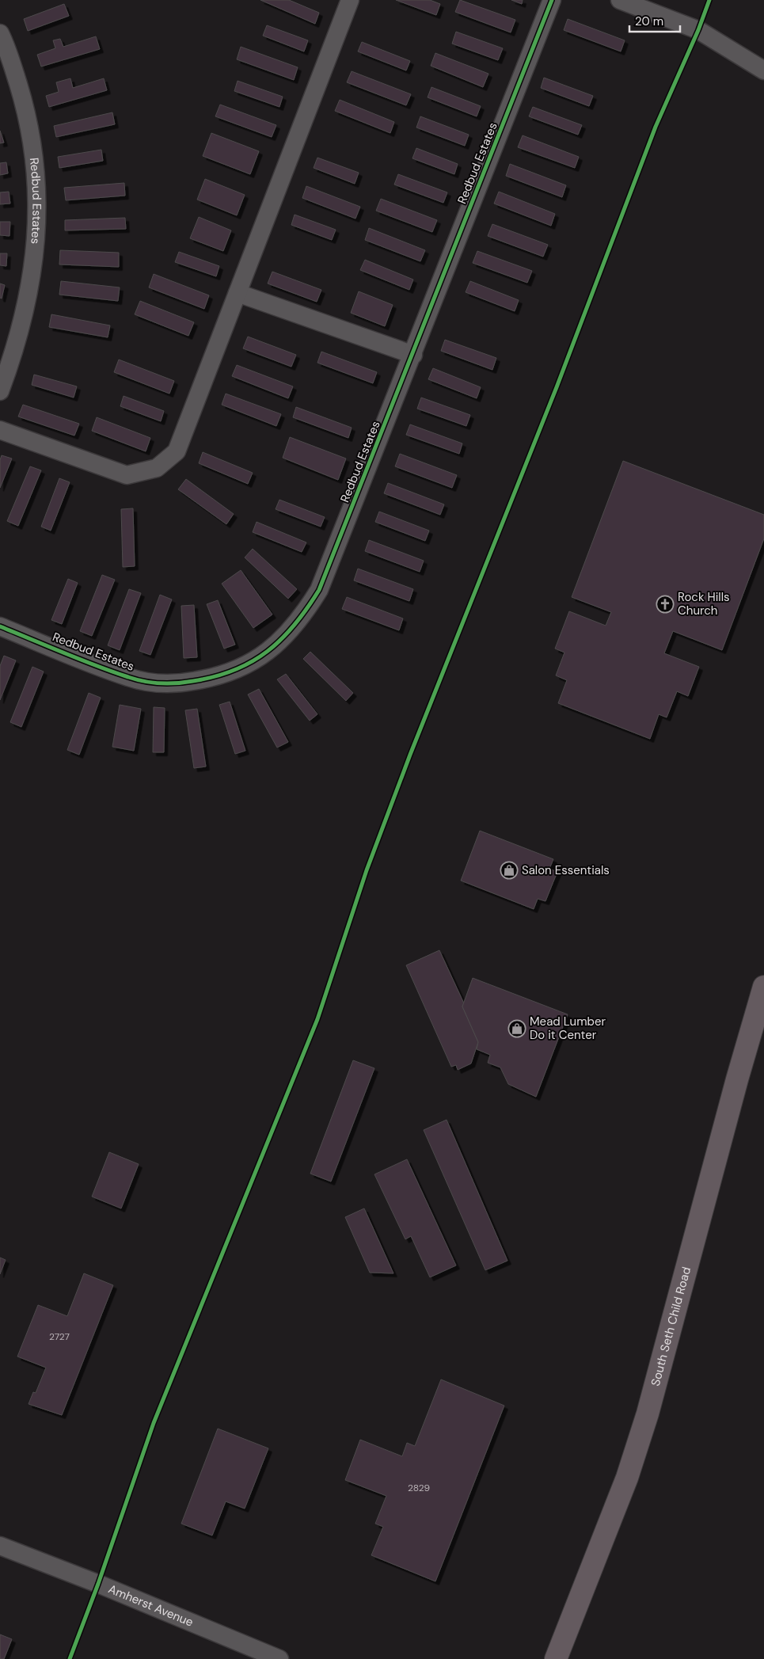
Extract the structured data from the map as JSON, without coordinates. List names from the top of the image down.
{
  "streets": {
    "main road": ["South Seth Child Road"],
    "street": ["Redbud Estates", "Amherst Avenue"]
  },
  "places": {
    "church": ["Rock Hills Church"],
    "shop": ["Salon Essentials", "Mead Lumber Do it Center"]
  },
  "house_numbers": ["2727", "2829"],
  "scale_bar": "20 m"
}
